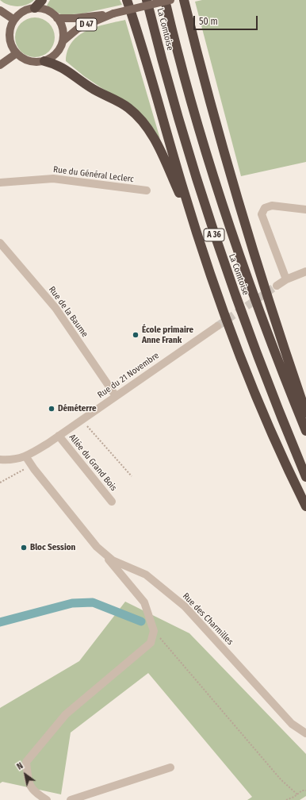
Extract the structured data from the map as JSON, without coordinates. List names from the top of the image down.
{
  "streets": {
    "highway": ["La Comtoise", "A 36"],
    "main road": ["D 47"],
    "street": [
      "Rue du Général Leclerc",
      "Rue de la Baume",
      "Rue du 21 Novembre",
      "Allée du Grand Bois",
      "Rue des Charmilles"
    ]
  },
  "crossings": [
    ["Rue de la Baume", "Rue du 21 Novembre"],
    ["Rue du 21 Novembre", "Allée du Grand Bois"],
    ["Rue du 21 Novembre", "Rue des Charmilles"]
  ],
  "places": ["École primaire Anne Frank", "Déméterre", "Bloc Session"],
  "scale_bar": "50 m",
  "north": "top left"
}
